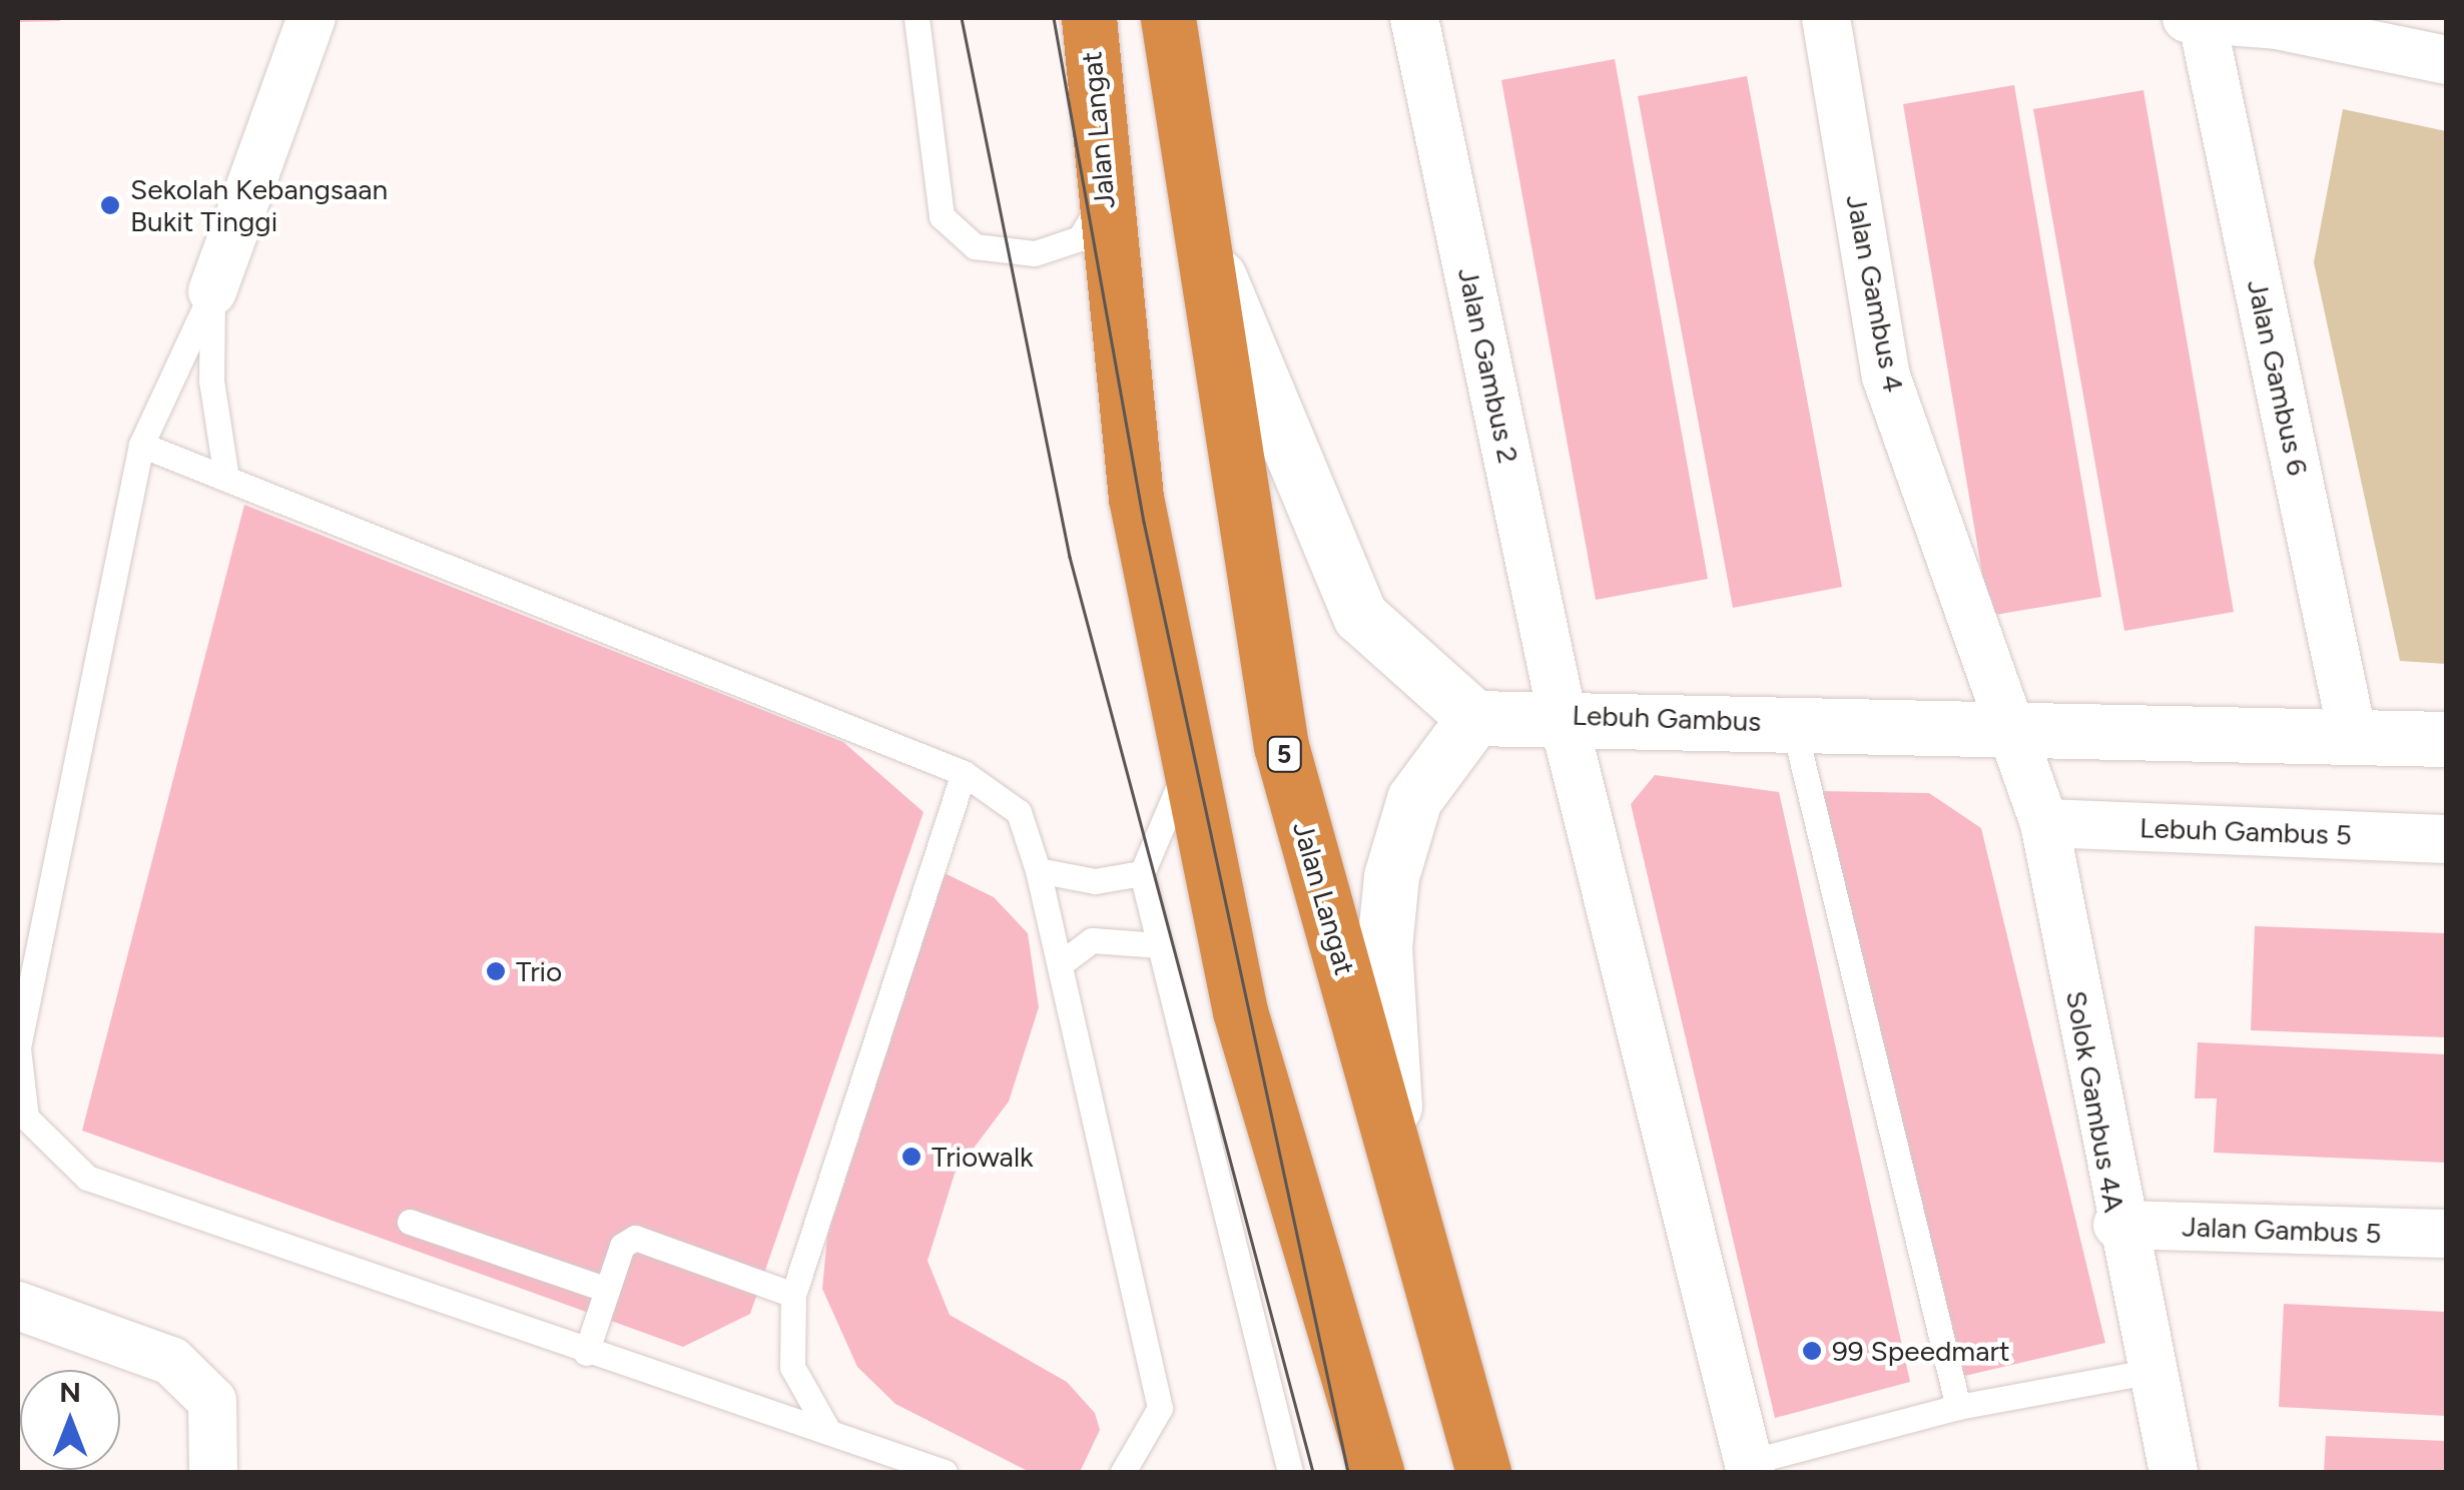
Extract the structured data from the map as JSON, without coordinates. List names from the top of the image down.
{
  "streets": {
    "highway": ["Jalan Langat", "5"],
    "street": [
      "Jalan Gambus 4",
      "Jalan Gambus 2",
      "Jalan Gambus 6",
      "Lebuh Gambus",
      "Lebuh Gambus 5",
      "Solok Gambus 4A",
      "Jalan Gambus 5"
    ]
  },
  "crossings": [
    ["Jalan Gambus 4", "Lebuh Gambus"],
    ["Jalan Gambus 4", "Solok Gambus 4A"],
    ["Jalan Gambus 2", "Lebuh Gambus"],
    ["Jalan Gambus 6", "Lebuh Gambus"],
    ["Lebuh Gambus", "Solok Gambus 4A"],
    ["Lebuh Gambus 5", "Solok Gambus 4A"],
    ["Solok Gambus 4A", "Jalan Gambus 5"]
  ],
  "places": [
    "Sekolah Kebangsaan Bukit Tinggi",
    "Trio",
    "Triowalk",
    "99 Speedmart"
  ],
  "north": "top"
}
